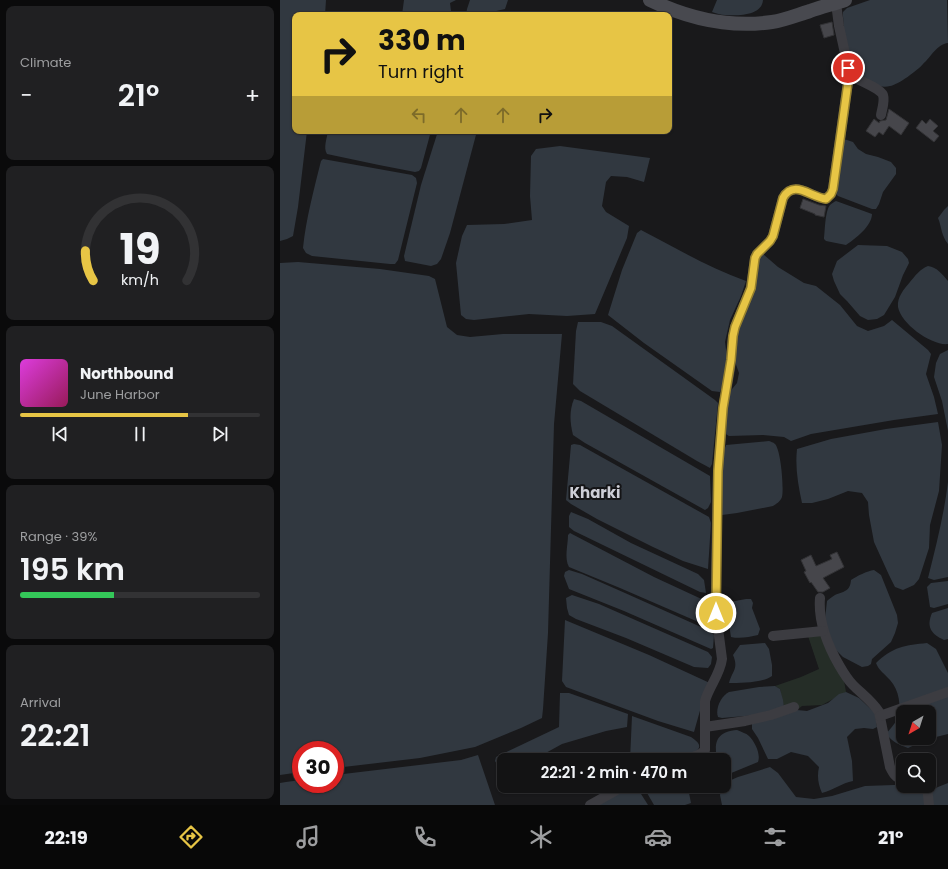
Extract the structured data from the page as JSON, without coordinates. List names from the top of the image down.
{
  "districts": ["Kharki"],
  "north": "bottom left",
  "page": {
    "tile": [
      "Climate",
      ["Range · 39%", "195 km"],
      ["Arrival", "22:21"]
    ],
    "turn": ["330 m", "Turn right"],
    "heat": ["−", "21°", "+"],
    "song": ["Northbound", "June Harbor"],
    "limit": "30",
    "trip": "22:21 · 2 min · 470 m",
    "tabs": ["22:19", "21°"],
    "gauge": ["19", "km/h"]
  }
}
